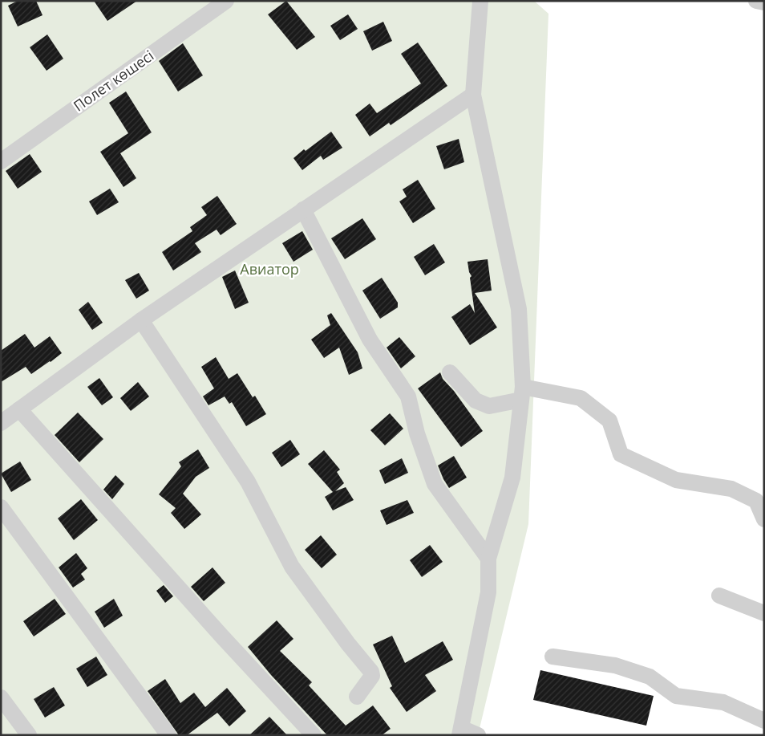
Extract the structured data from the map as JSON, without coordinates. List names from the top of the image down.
{
  "streets": {
    "street": ["Полет көшесі"]
  },
  "parks": ["Авиатор"]
}
